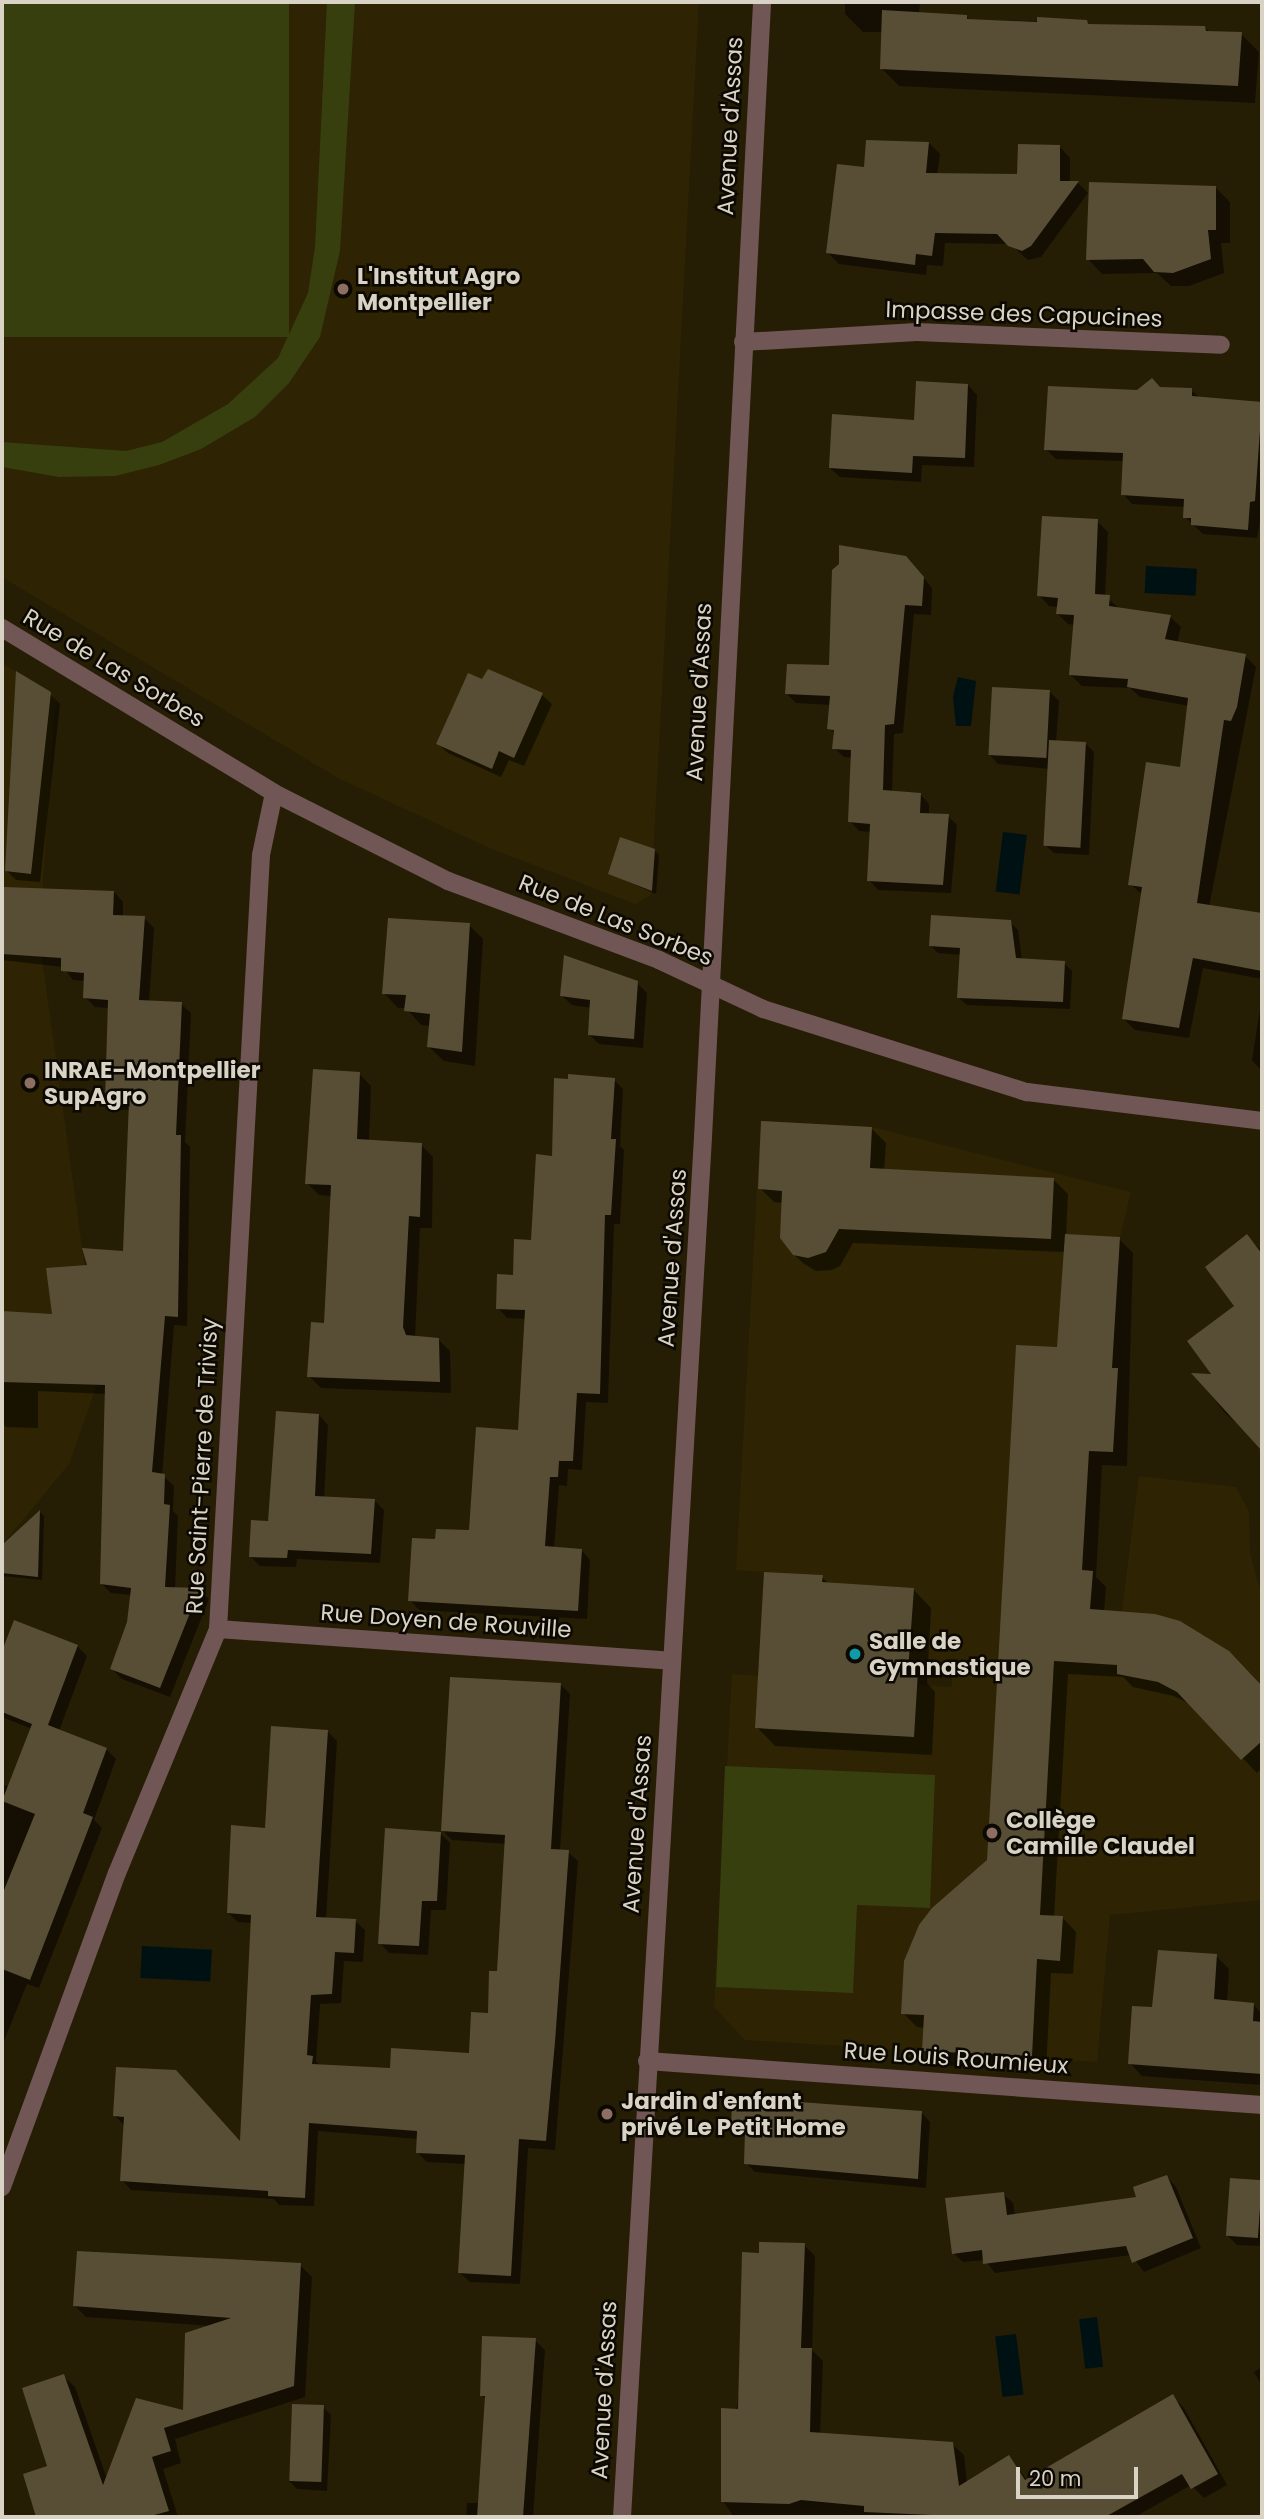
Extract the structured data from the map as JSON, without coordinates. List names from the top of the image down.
{
  "streets": {
    "street": [
      "Avenue d'Assas",
      "Impasse des Capucines",
      "Rue de Las Sorbes",
      "Rue Saint-Pierre de Trivisy",
      "Rue Doyen de Rouville",
      "Rue Louis Roumieux"
    ]
  },
  "crossings": [
    ["Avenue d'Assas", "Impasse des Capucines"],
    ["Avenue d'Assas", "Rue de Las Sorbes"],
    ["Avenue d'Assas", "Rue Doyen de Rouville"],
    ["Avenue d'Assas", "Rue Louis Roumieux"],
    ["Rue de Las Sorbes", "Rue Saint-Pierre de Trivisy"],
    ["Rue Saint-Pierre de Trivisy", "Rue Doyen de Rouville"]
  ],
  "places": [
    "L'Institut Agro Montpellier",
    "INRAE-Montpellier SupAgro",
    "Salle de Gymnastique",
    "Collège Camille Claudel",
    "Jardin d'enfant privé Le Petit Home"
  ],
  "scale_bar": "20 m"
}
